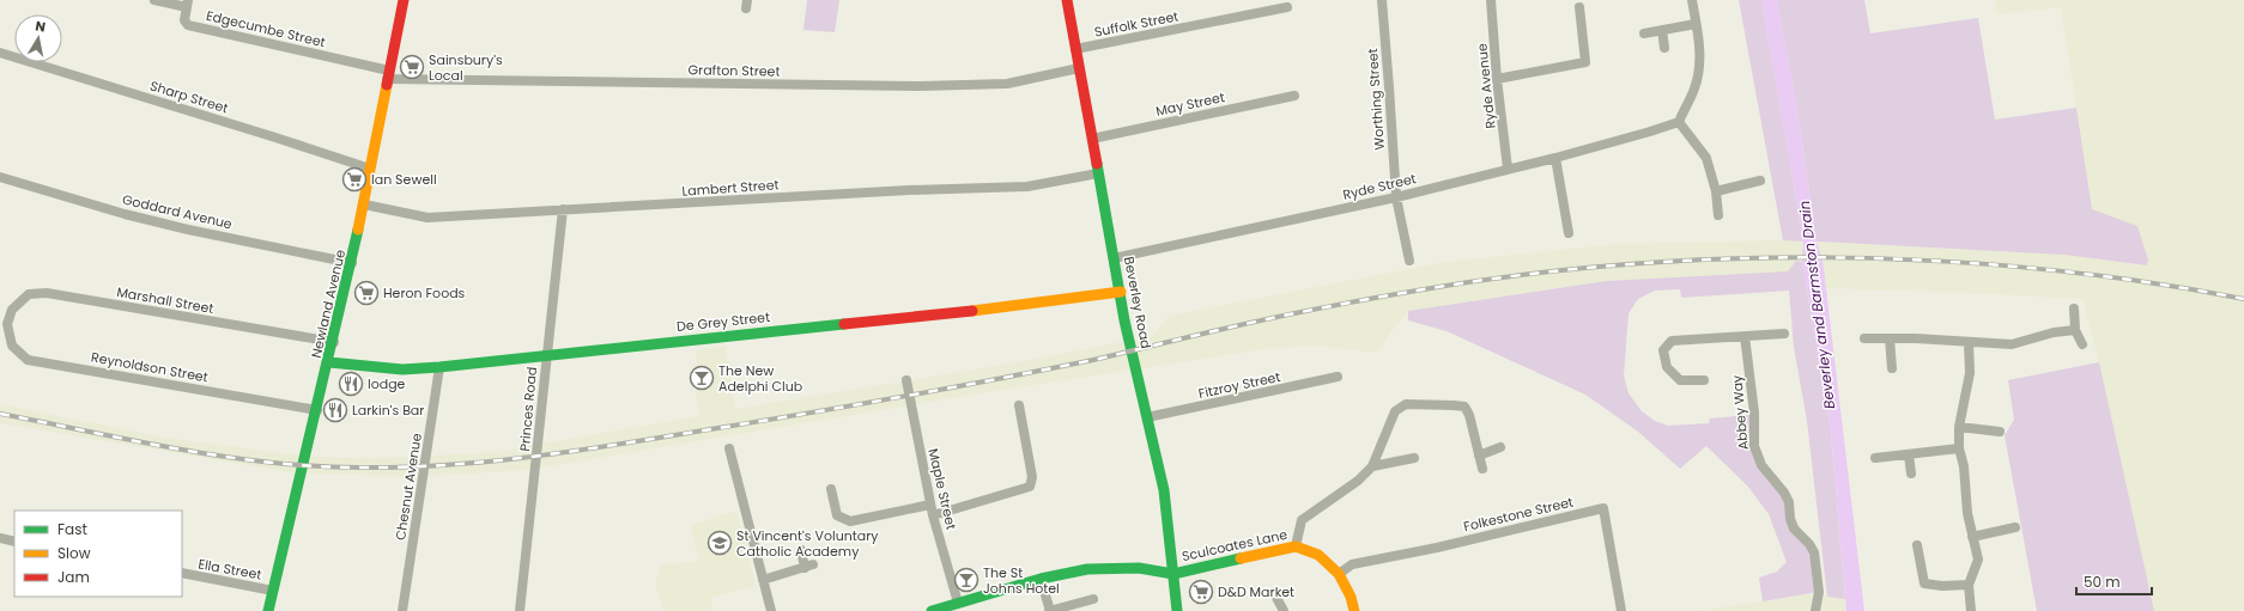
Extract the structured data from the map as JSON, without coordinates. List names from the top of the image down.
{
  "streets": {
    "street": [
      "Suffolk Street",
      "Edgecumbe Street",
      "Grafton Street",
      "Ryde Avenue",
      "Sharp Street",
      "Worthing Street",
      "May Street",
      "Ryde Street",
      "Lambert Street",
      "Goddard Avenue",
      "Marshall Street",
      "Beverley Road",
      "Newland Avenue",
      "De Grey Street",
      "Reynoldson Street",
      "Fitzroy Street",
      "Princes Road",
      "Abbey Way",
      "Chesnut Avenue",
      "Maple Street",
      "Folkestone Street",
      "Sculcoates Lane",
      "Ella Street"
    ]
  },
  "crossings": [
    ["Suffolk Street", "Beverley Road"],
    ["Edgecumbe Street", "Grafton Street"],
    ["Edgecumbe Street", "Newland Avenue"],
    ["Grafton Street", "Beverley Road"],
    ["Grafton Street", "Newland Avenue"],
    ["Ryde Avenue", "Ryde Street"],
    ["Sharp Street", "Newland Avenue"],
    ["Worthing Street", "Ryde Street"],
    ["May Street", "Beverley Road"],
    ["Ryde Street", "Beverley Road"],
    ["Lambert Street", "Beverley Road"],
    ["Lambert Street", "Newland Avenue"],
    ["Lambert Street", "Princes Road"],
    ["Goddard Avenue", "Newland Avenue"],
    ["Marshall Street", "Newland Avenue"],
    ["Marshall Street", "Reynoldson Street"],
    ["Beverley Road", "De Grey Street"],
    ["Beverley Road", "Fitzroy Street"],
    ["Beverley Road", "Sculcoates Lane"],
    ["Newland Avenue", "De Grey Street"],
    ["Newland Avenue", "Reynoldson Street"],
    ["Newland Avenue", "Ella Street"],
    ["De Grey Street", "Princes Road"],
    ["De Grey Street", "Chesnut Avenue"],
    ["Folkestone Street", "Sculcoates Lane"]
  ],
  "water": ["Beverley and Barmston Drain"],
  "places": {
    "supermarket": [
      "Sainsbury's Local",
      "Ian Sewell",
      "Heron Foods",
      "D&D Market"
    ],
    "bar": ["The New Adelphi Club", "The St Johns Hotel"],
    "restaurant": ["lodge", "Larkin's Bar"],
    "school or university": ["St Vincent's Voluntary Catholic Academy"]
  },
  "legend": ["Fast", "Slow", "Jam"],
  "scale_bar": "50 m",
  "north": "top"
}
